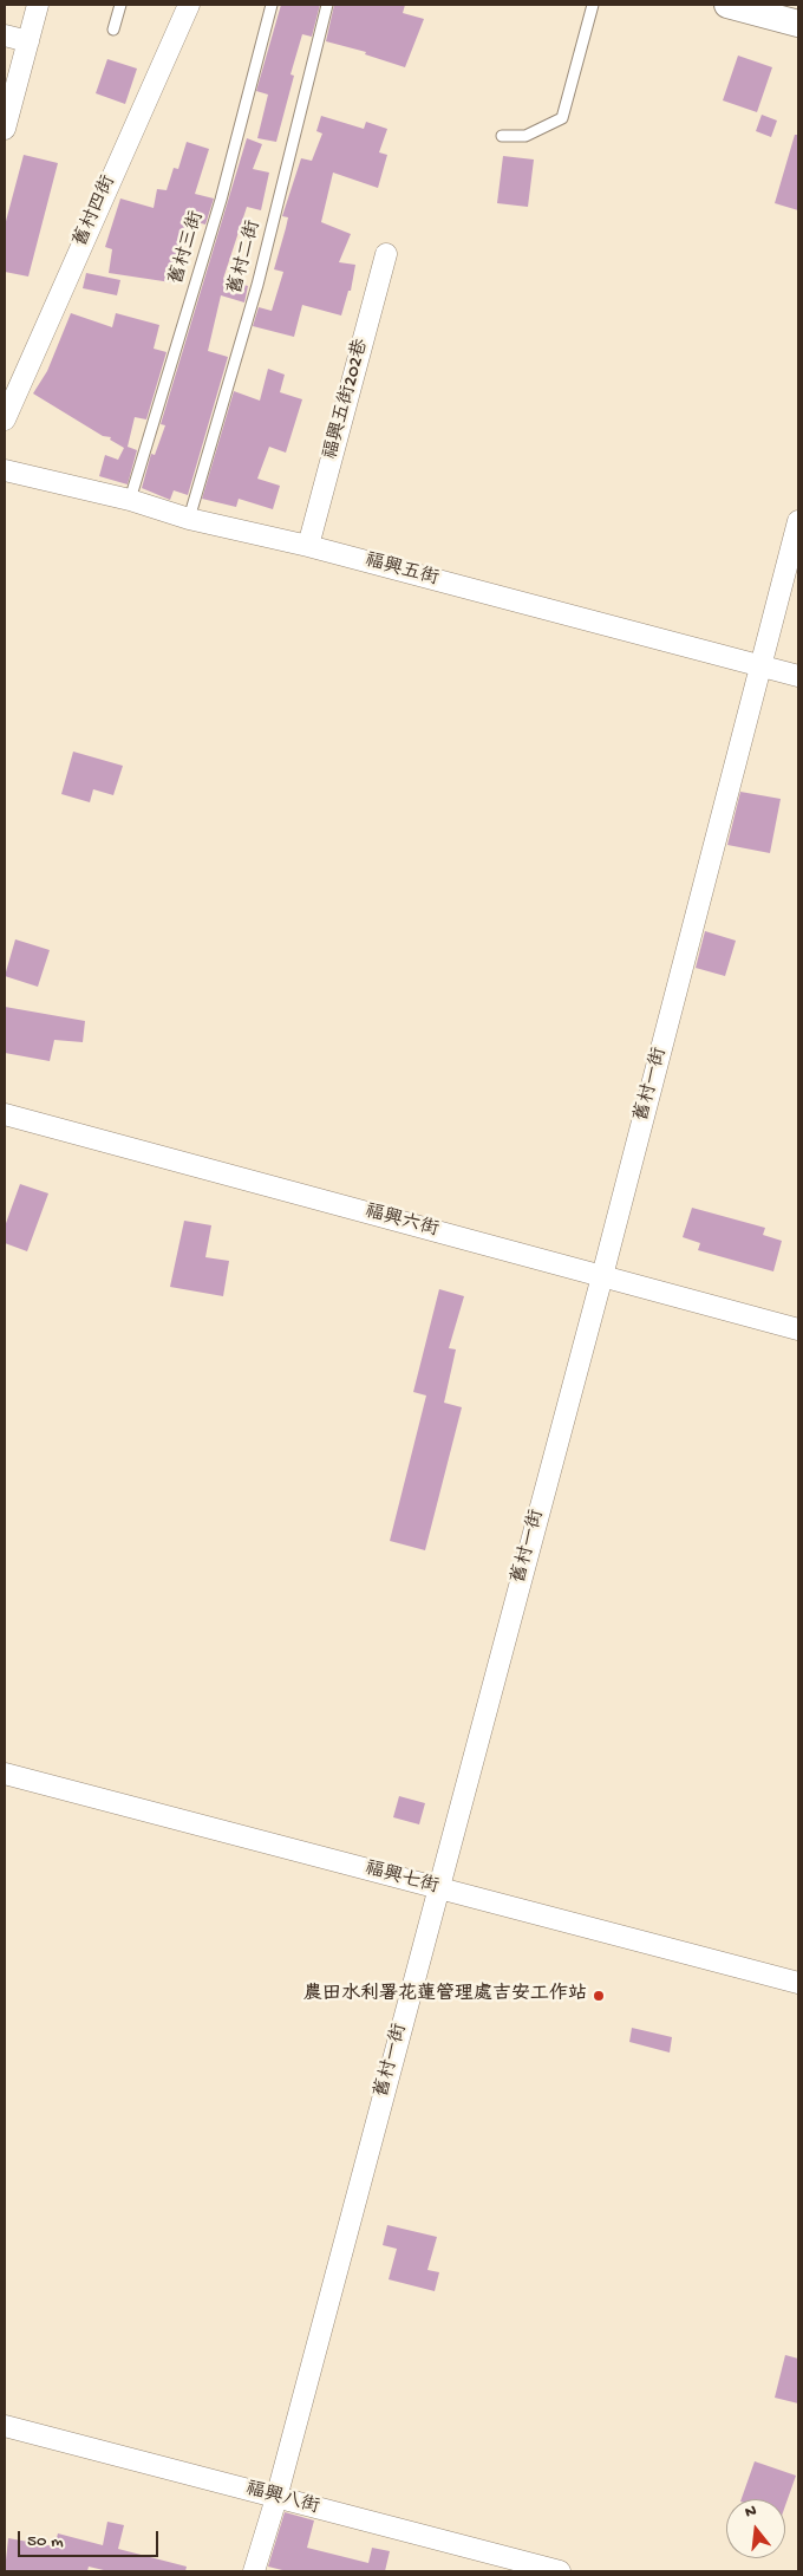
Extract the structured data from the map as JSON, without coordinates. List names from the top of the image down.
{
  "streets": {
    "street": [
      "舊村四街",
      "福興五街202巷",
      "福興五街",
      "舊村一街",
      "福興六街",
      "福興七街",
      "福興八街"
    ],
    "lane": ["舊村三街", "舊村二街"]
  },
  "crossings": [
    ["舊村三街", "福興五街"],
    ["舊村二街", "福興五街"],
    ["福興五街202巷", "福興五街"],
    ["福興五街", "舊村一街"],
    ["舊村一街", "福興六街"],
    ["舊村一街", "福興七街"],
    ["舊村一街", "福興八街"]
  ],
  "places": ["農田水利署花蓮管理處吉安工作站"],
  "scale_bar": "50 m",
  "north": "top"
}
